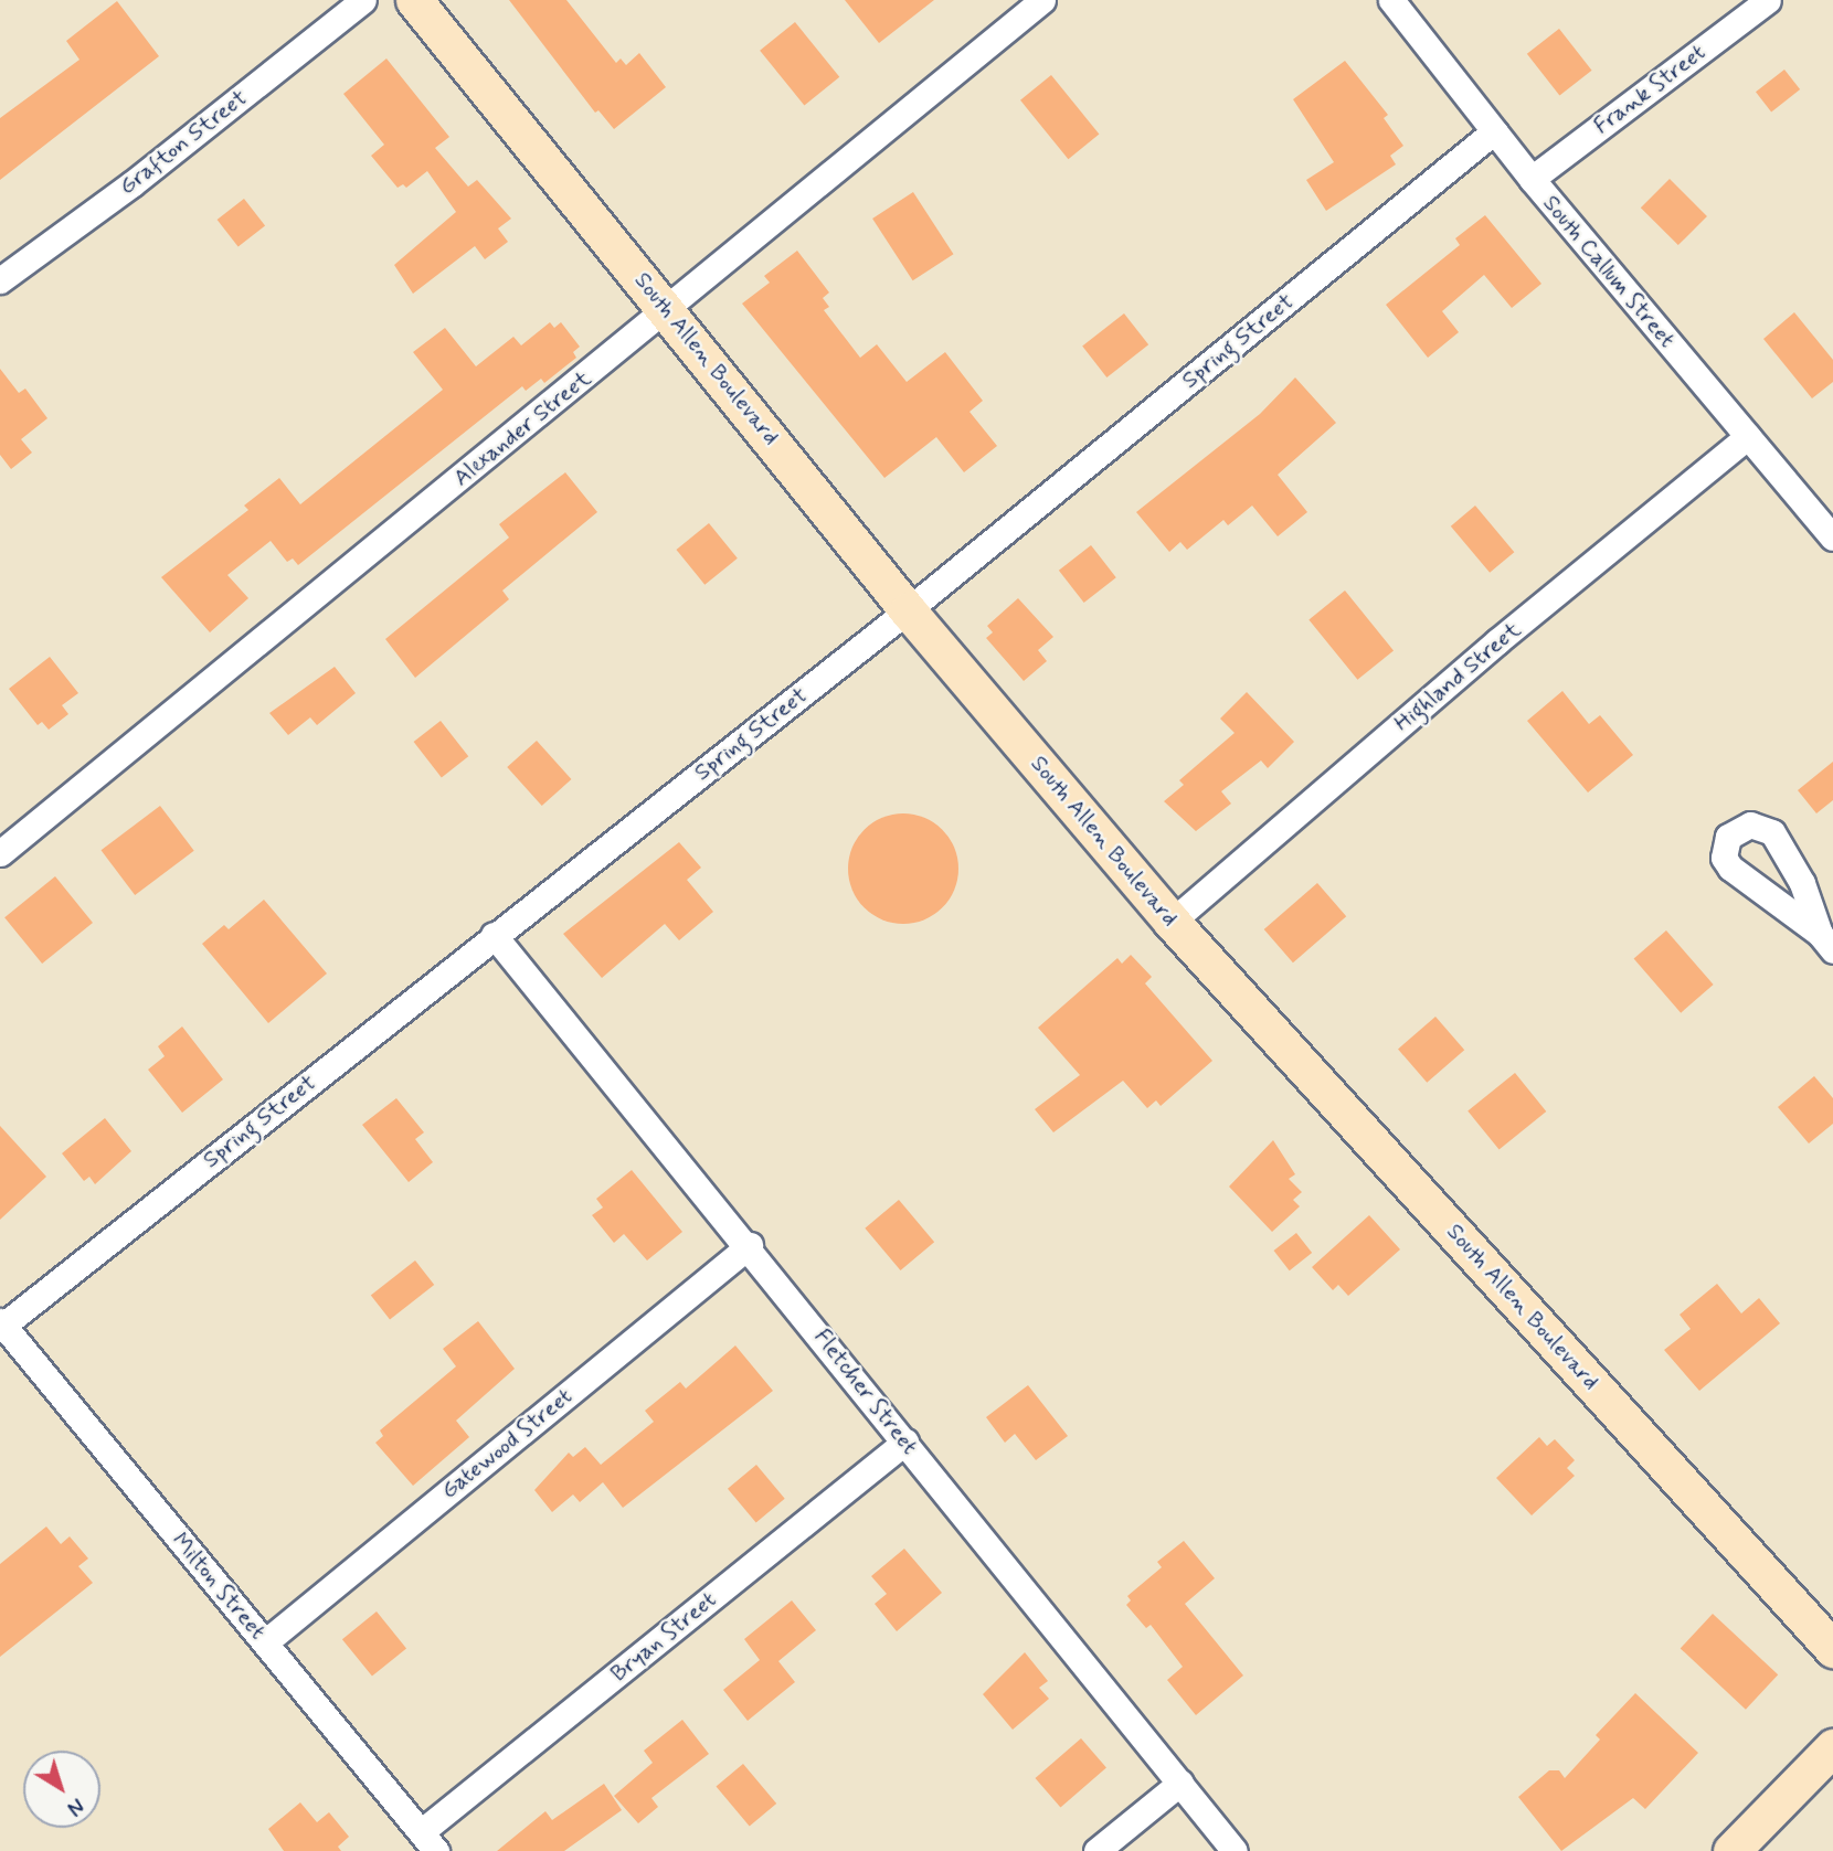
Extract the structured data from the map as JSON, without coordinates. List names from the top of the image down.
{
  "streets": {
    "street": [
      "Frank Street",
      "Grafton Street",
      "South Callum Street",
      "Spring Street",
      "South Allen Boulevard",
      "Alexander Street",
      "Highland Street",
      "Fletcher Street",
      "Gatewood Street",
      "Milton Street",
      "Bryan Street"
    ]
  },
  "crossings": [
    ["Frank Street", "South Callum Street"],
    ["South Callum Street", "Spring Street"],
    ["South Callum Street", "Highland Street"],
    ["Spring Street", "South Allen Boulevard"],
    ["Spring Street", "Fletcher Street"],
    ["Spring Street", "Milton Street"],
    ["South Allen Boulevard", "Alexander Street"],
    ["South Allen Boulevard", "Highland Street"],
    ["Fletcher Street", "Gatewood Street"],
    ["Fletcher Street", "Bryan Street"],
    ["Gatewood Street", "Milton Street"],
    ["Milton Street", "Bryan Street"]
  ],
  "north": "bottom right"
}
